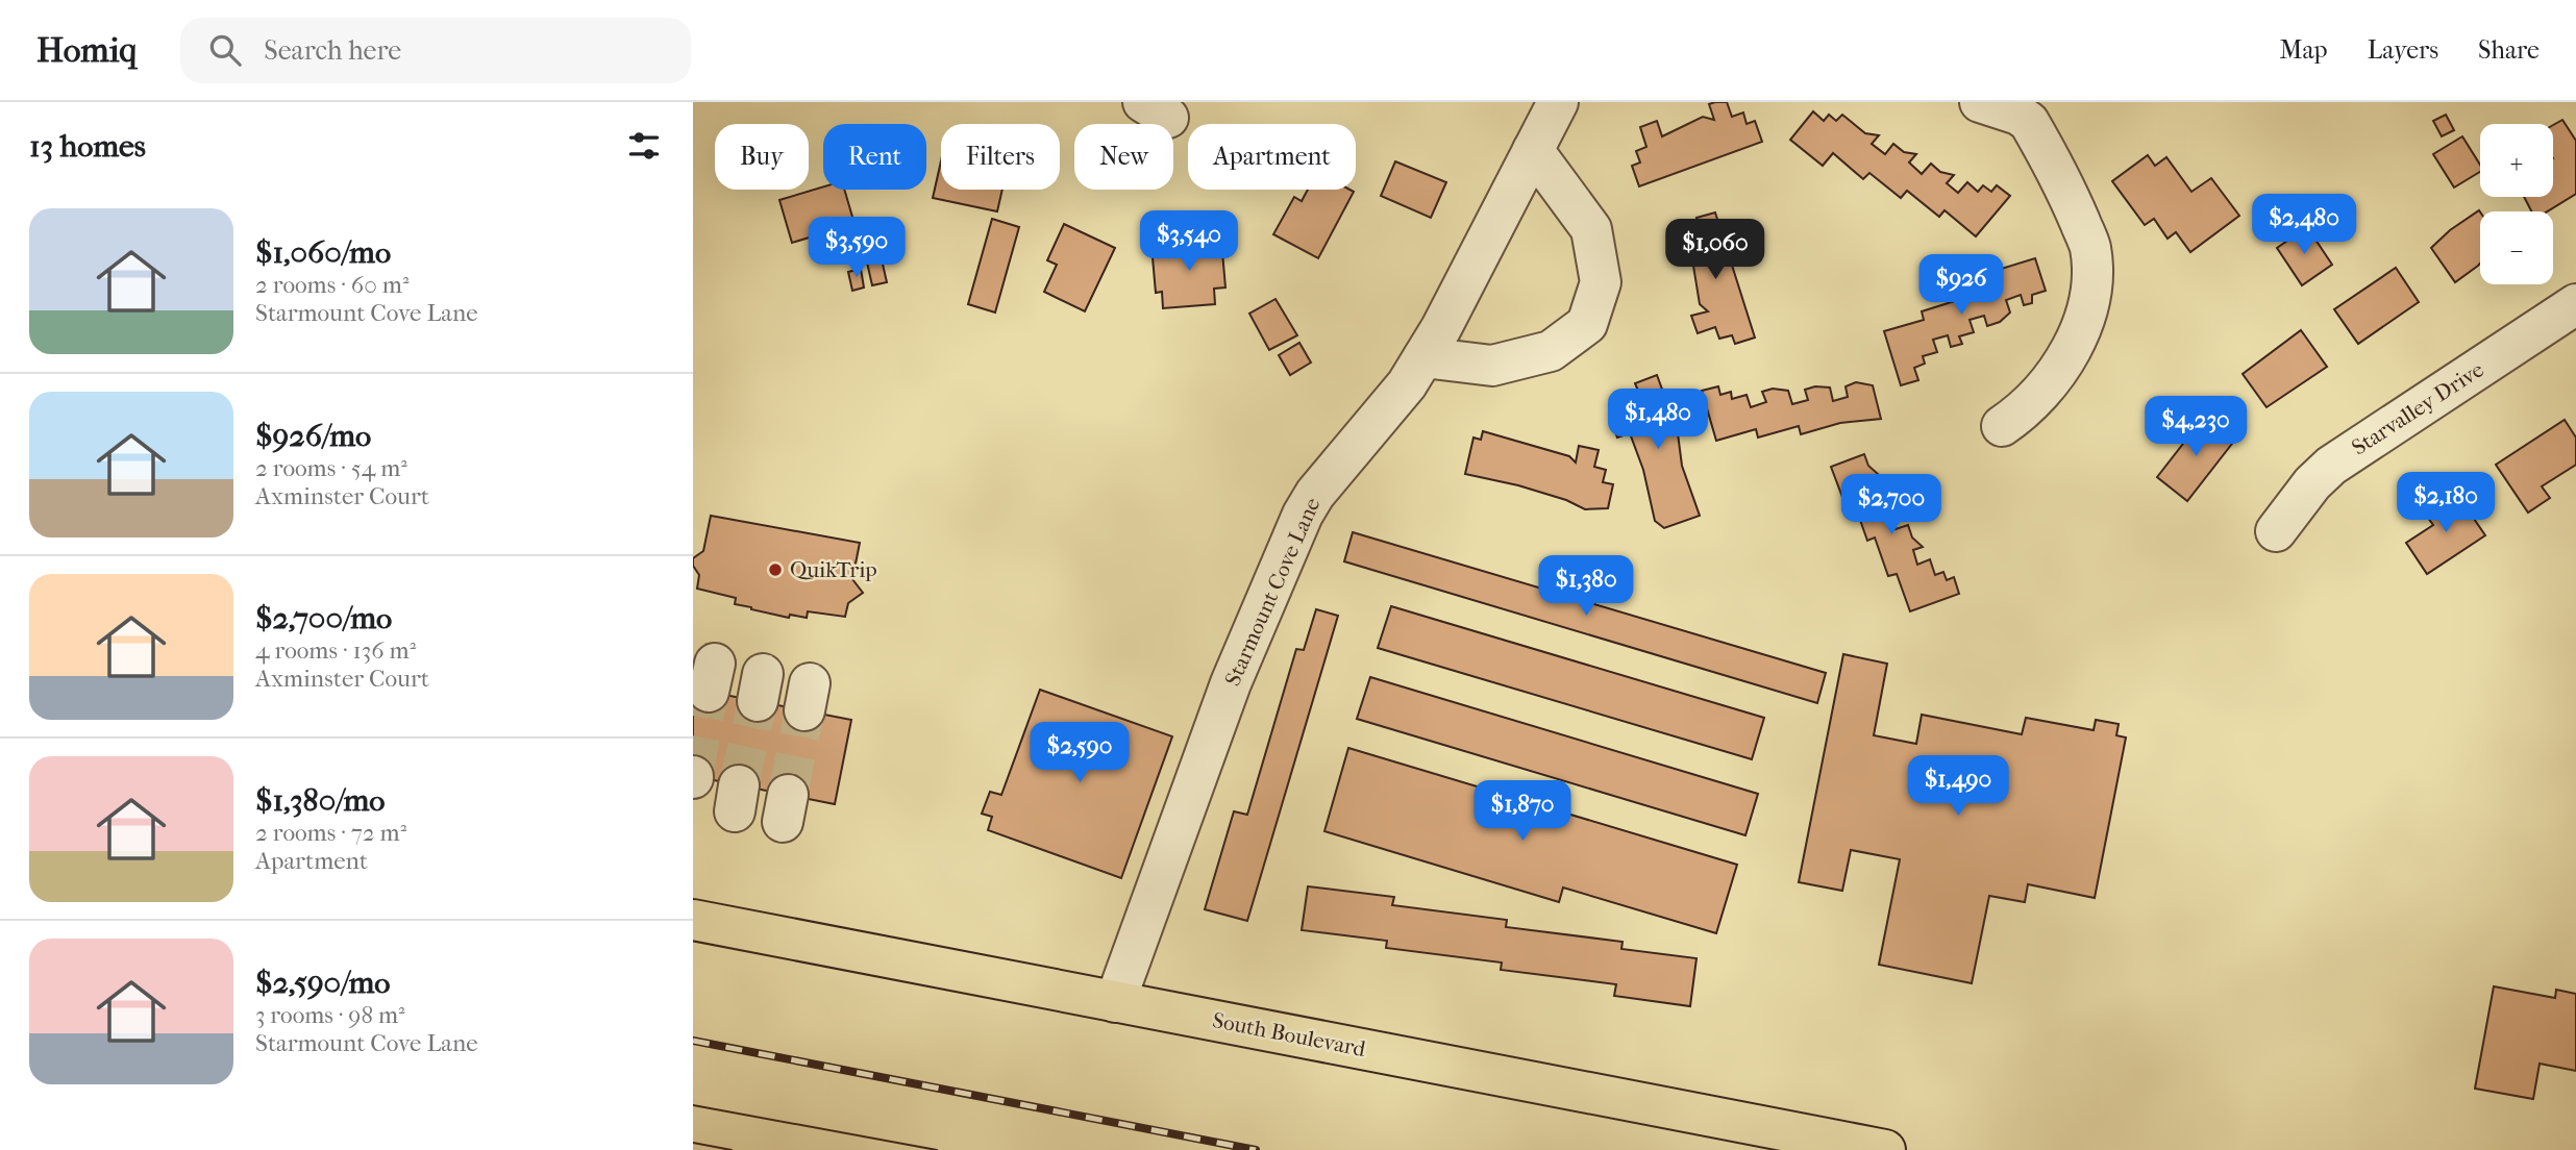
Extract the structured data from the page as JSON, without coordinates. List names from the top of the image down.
{
  "streets": {
    "main road": ["South Boulevard"],
    "street": ["Starvalley Drive", "Starmount Cove Lane"]
  },
  "crossings": [
    ["Starmount Cove Lane", "South Boulevard"]
  ],
  "places": ["QuikTrip"],
  "page": {
    "header": "Homiq",
    "search": "Search here",
    "nav": ["Map", "Layers", "Share"],
    "heading": "13 homes",
    "map_buttons": ["+", "−"],
    "chip": [
      "Buy",
      "Rent",
      "Filters",
      "New",
      "Apartment"
    ],
    "list": [
      {
        "name": "$1,060/mo",
        "note": "2 rooms · 60 m² · Starmount Cove Lane"
      },
      {
        "name": "$926/mo",
        "note": "2 rooms · 54 m² · Axminster Court"
      },
      {
        "name": "$2,700/mo",
        "note": "4 rooms · 136 m² · Axminster Court"
      },
      {
        "name": "$1,380/mo",
        "note": "2 rooms · 72 m² · Apartment"
      },
      {
        "name": "$2,590/mo",
        "note": "3 rooms · 98 m² · Starmount Cove Lane"
      }
    ],
    "price": [
      "$2,480",
      "$3,540",
      "$3,590",
      "$1,060",
      "$926",
      "$1,480",
      "$4,230",
      "$2,180",
      "$2,700",
      "$1,380",
      "$2,590",
      "$1,490",
      "$1,870"
    ]
  }
}
